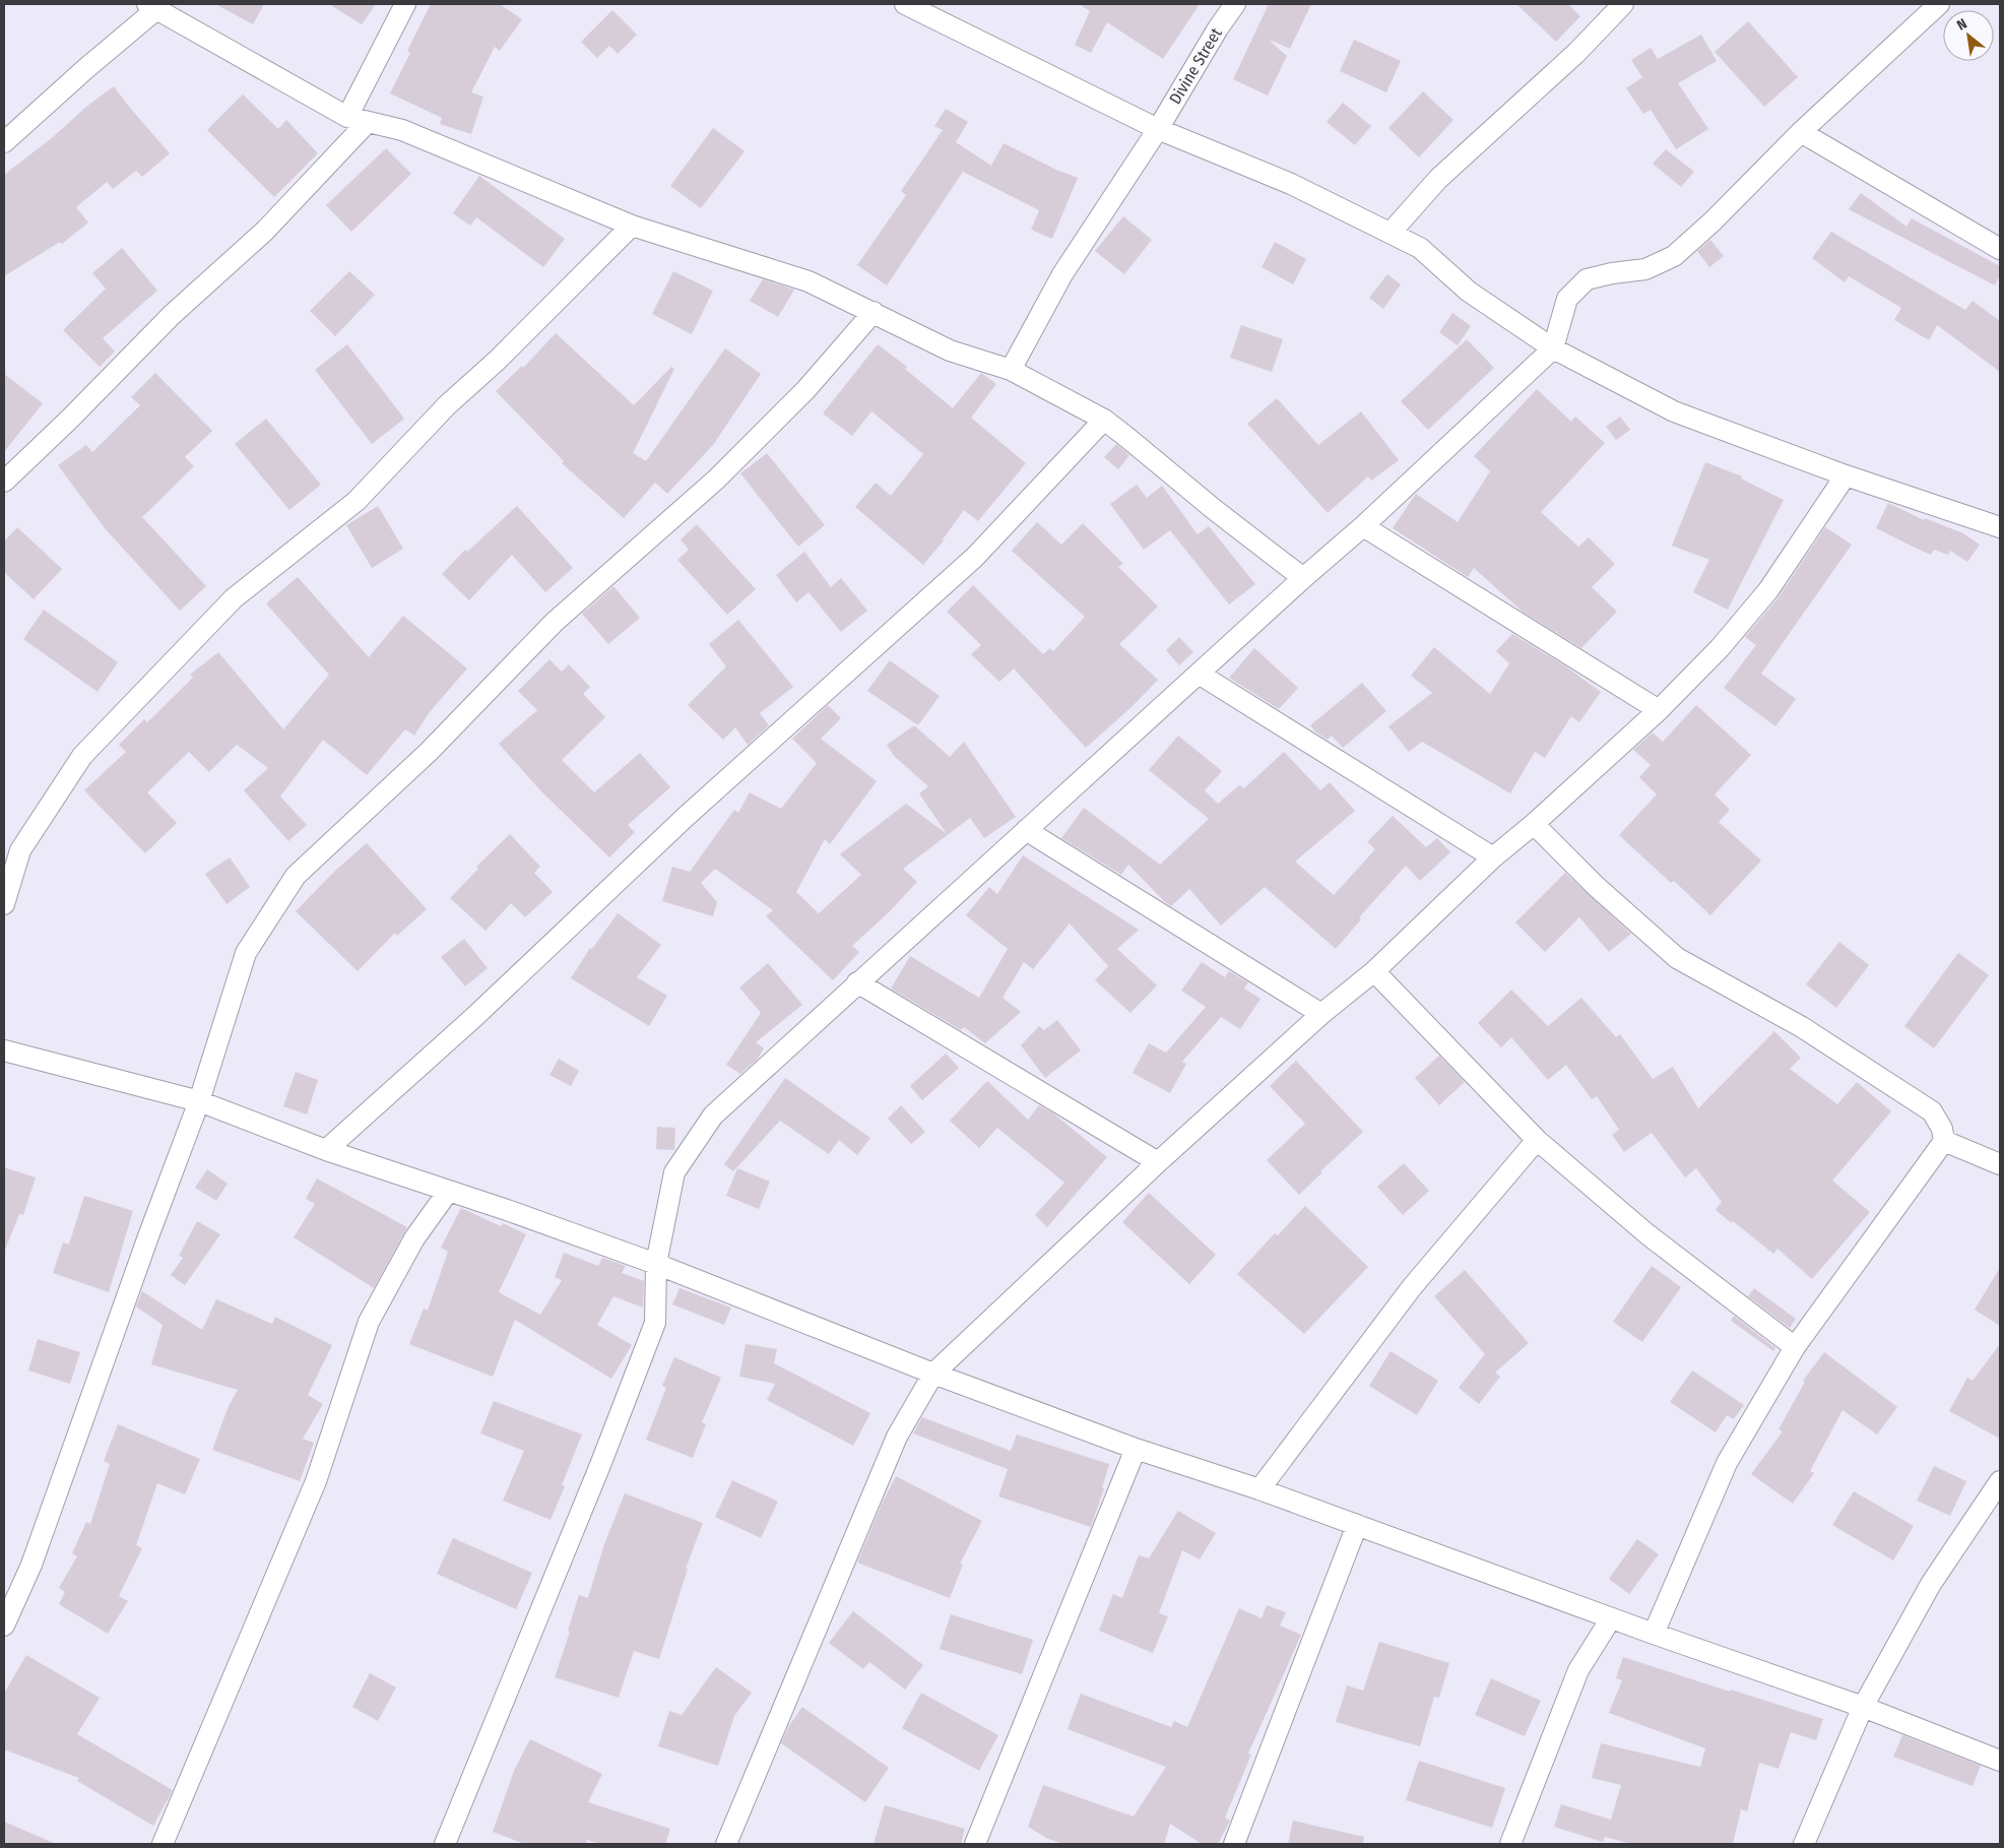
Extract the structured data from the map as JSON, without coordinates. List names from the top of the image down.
{
  "streets": {
    "street": ["Divine Street"]
  },
  "north": "top left"
}
